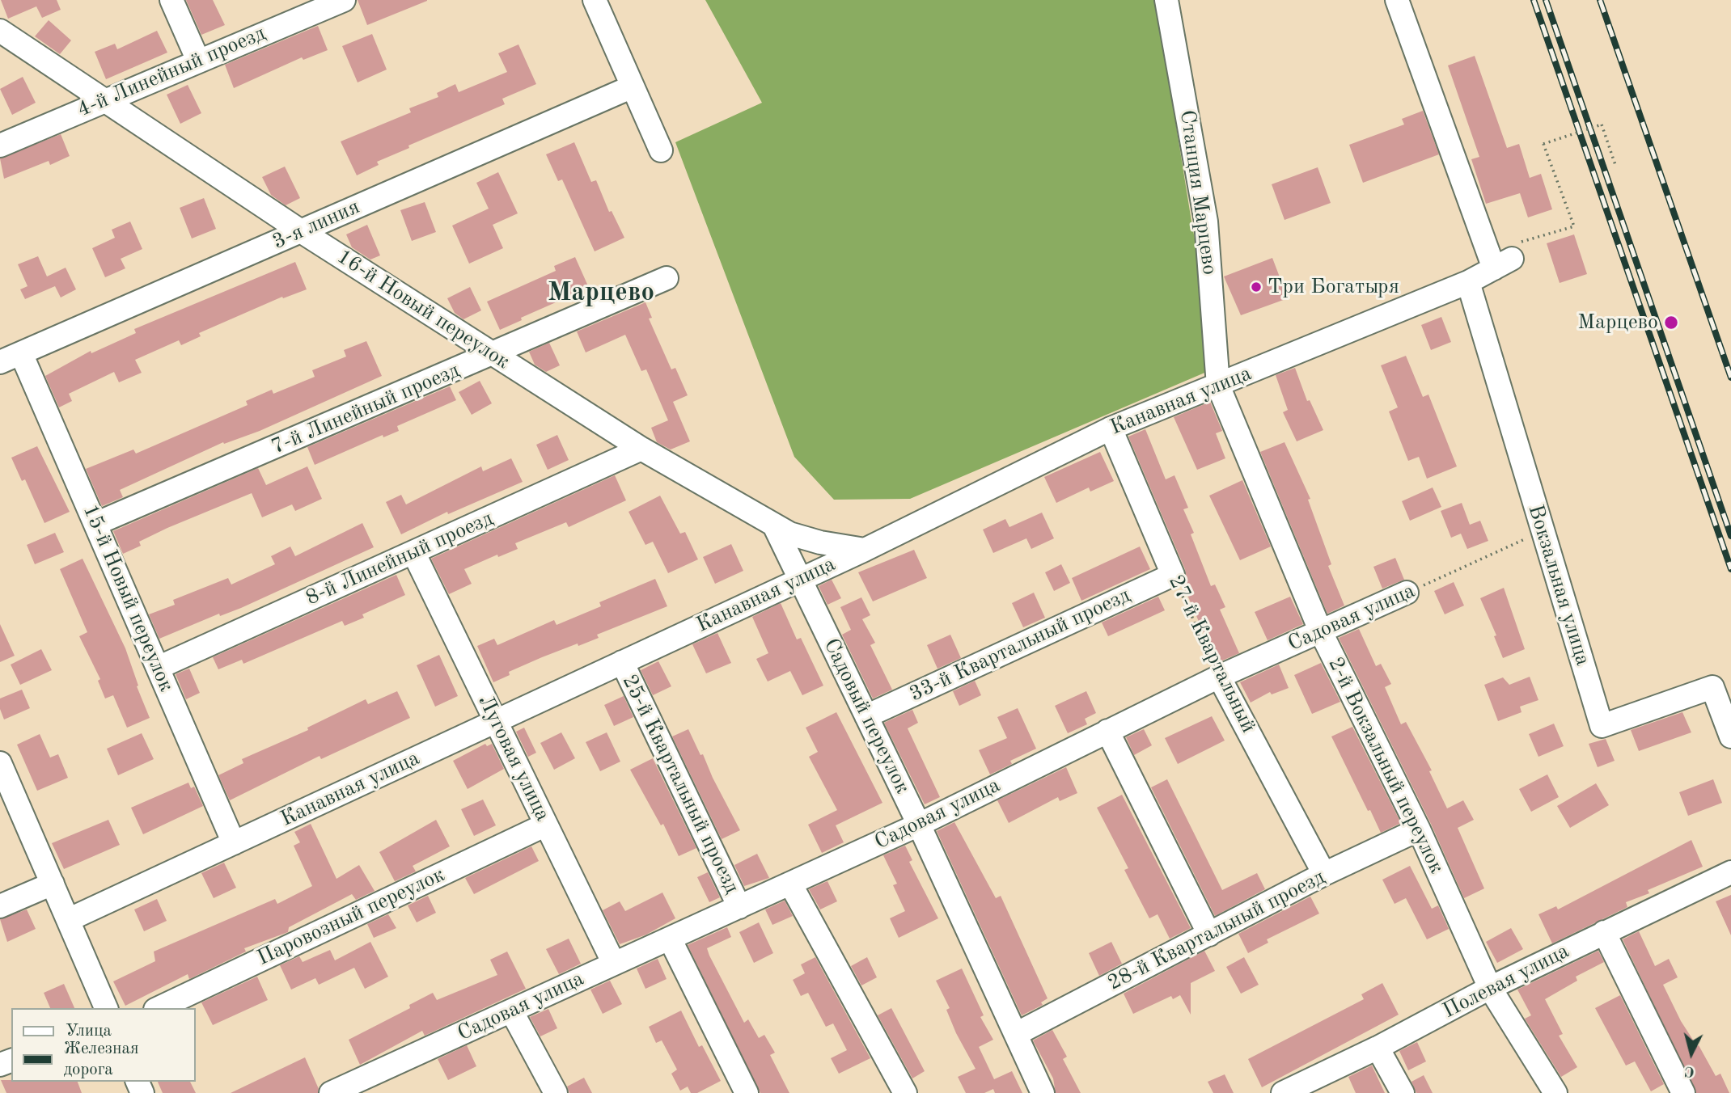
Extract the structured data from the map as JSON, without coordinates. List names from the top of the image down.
{
  "streets": {
    "street": [
      "4-й Линейный проезд",
      "Станция Марцево",
      "3-я линия",
      "16-й Новый переулок",
      "Канавная улица",
      "7-й Линейный проезд",
      "8-й Линейный проезд",
      "Вокзальная улица",
      "15-й Новый переулок",
      "Садовая улица",
      "33-й Квартальный проезд",
      "27-й Квартальный",
      "Садовый переулок",
      "Луговая улица",
      "2-й Вокзальный переулок",
      "25-й Квартальный проезд",
      "Паровозный переулок",
      "28-й Квартальный проезд",
      "Полевая улица"
    ]
  },
  "crossings": [
    ["4-й Линейный проезд", "16-й Новый переулок"],
    ["Станция Марцево", "Канавная улица"],
    ["Станция Марцево", "2-й Вокзальный переулок"],
    ["3-я линия", "16-й Новый переулок"],
    ["3-я линия", "15-й Новый переулок"],
    ["16-й Новый переулок", "Канавная улица"],
    ["16-й Новый переулок", "7-й Линейный проезд"],
    ["16-й Новый переулок", "8-й Линейный проезд"],
    ["16-й Новый переулок", "Садовый переулок"],
    ["Канавная улица", "Вокзальная улица"],
    ["Канавная улица", "15-й Новый переулок"],
    ["Канавная улица", "27-й Квартальный"],
    ["Канавная улица", "Садовый переулок"],
    ["Канавная улица", "Луговая улица"],
    ["Канавная улица", "2-й Вокзальный переулок"],
    ["Канавная улица", "25-й Квартальный проезд"],
    ["7-й Линейный проезд", "15-й Новый переулок"],
    ["8-й Линейный проезд", "15-й Новый переулок"],
    ["8-й Линейный проезд", "Луговая улица"],
    ["Вокзальная улица", "Садовая улица"],
    ["Садовая улица", "27-й Квартальный"],
    ["Садовая улица", "Садовый переулок"],
    ["Садовая улица", "Луговая улица"],
    ["Садовая улица", "2-й Вокзальный переулок"],
    ["Садовая улица", "25-й Квартальный проезд"],
    ["33-й Квартальный проезд", "27-й Квартальный"],
    ["33-й Квартальный проезд", "Садовый переулок"],
    ["27-й Квартальный", "28-й Квартальный проезд"],
    ["Садовый переулок", "28-й Квартальный проезд"],
    ["Луговая улица", "Паровозный переулок"],
    ["2-й Вокзальный переулок", "28-й Квартальный проезд"],
    ["2-й Вокзальный переулок", "Полевая улица"]
  ],
  "districts": ["Марцево"],
  "places": ["Три Богатыря", "Марцево"],
  "legend": ["Улица", "Железная дорога"],
  "north": "bottom"
}
